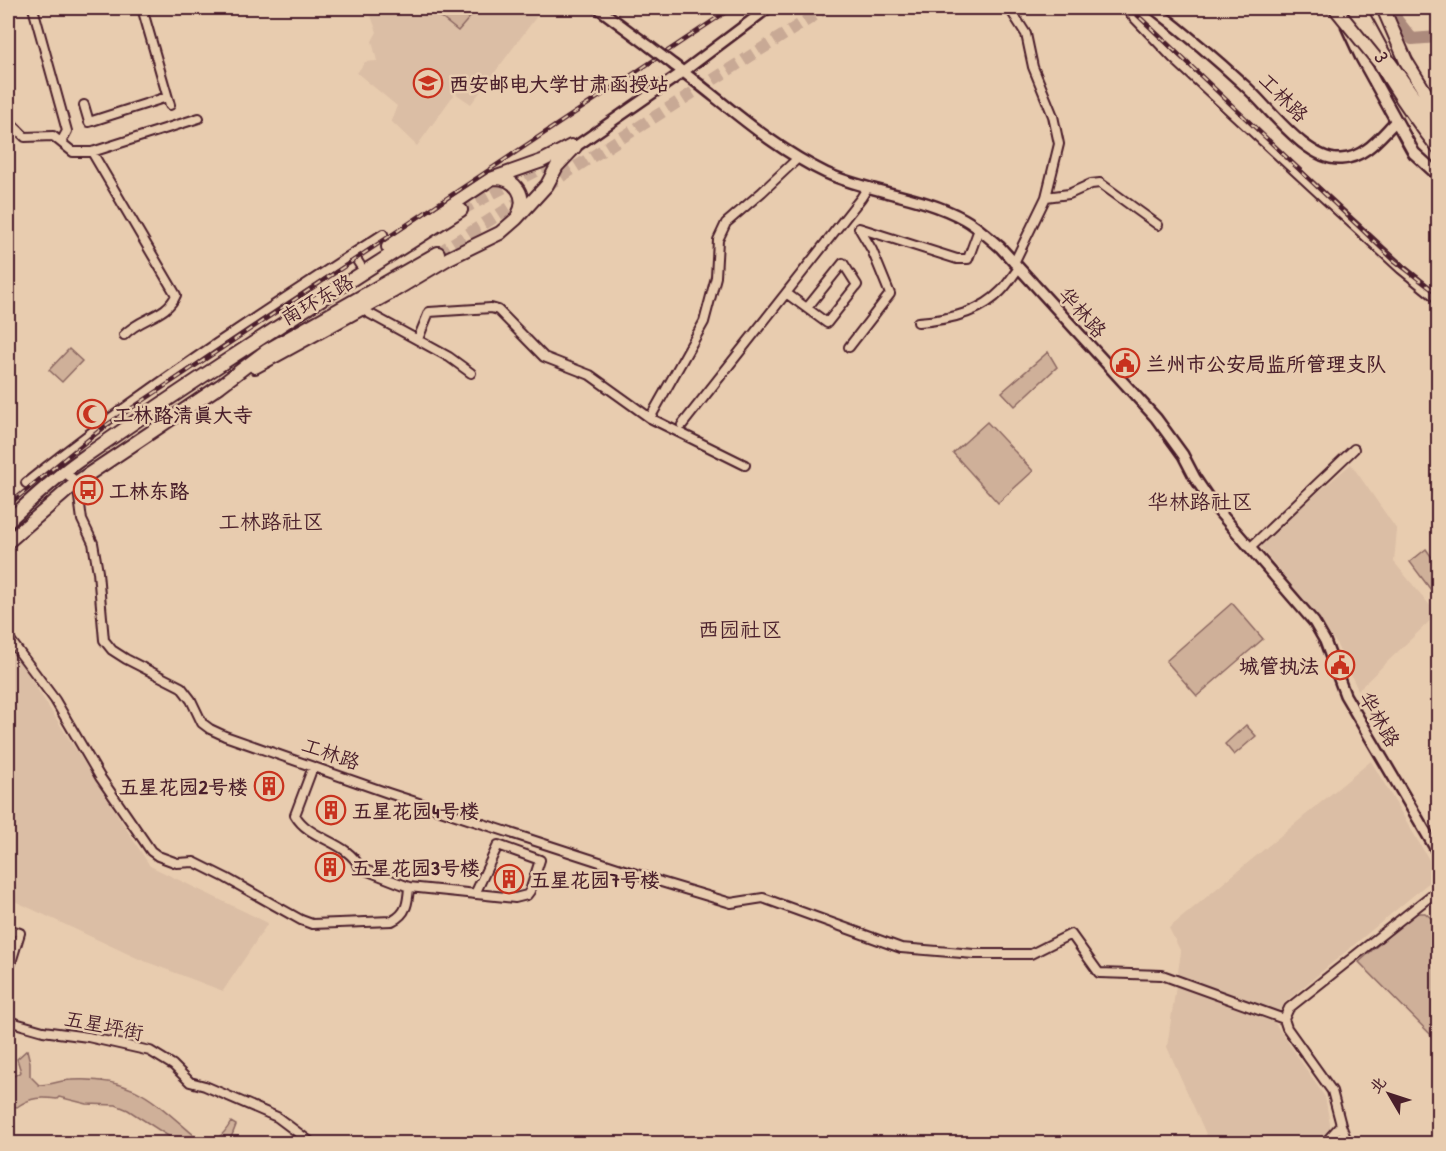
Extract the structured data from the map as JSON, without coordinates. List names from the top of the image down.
{
  "streets": {
    "highway": ["南环东路"],
    "main road": ["3"],
    "street": ["工林路", "华林路", "五星坪街"]
  },
  "crossings": [
    ["3", "工林路"]
  ],
  "districts": ["华林路社区", "工林路社区", "西园社区"],
  "places": {
    "school or university": ["西安邮电大学甘肃函授站"],
    "public building": ["兰州市公安局监所管理支队", "城管执法"],
    "mosque": ["工林路清真大寺"],
    "bus stop": ["工林东路"],
    "building": [
      "五星花园2号楼",
      "五星花园4号楼",
      "五星花园3号楼",
      "五星花园7号楼"
    ]
  },
  "north": "top left"
}
